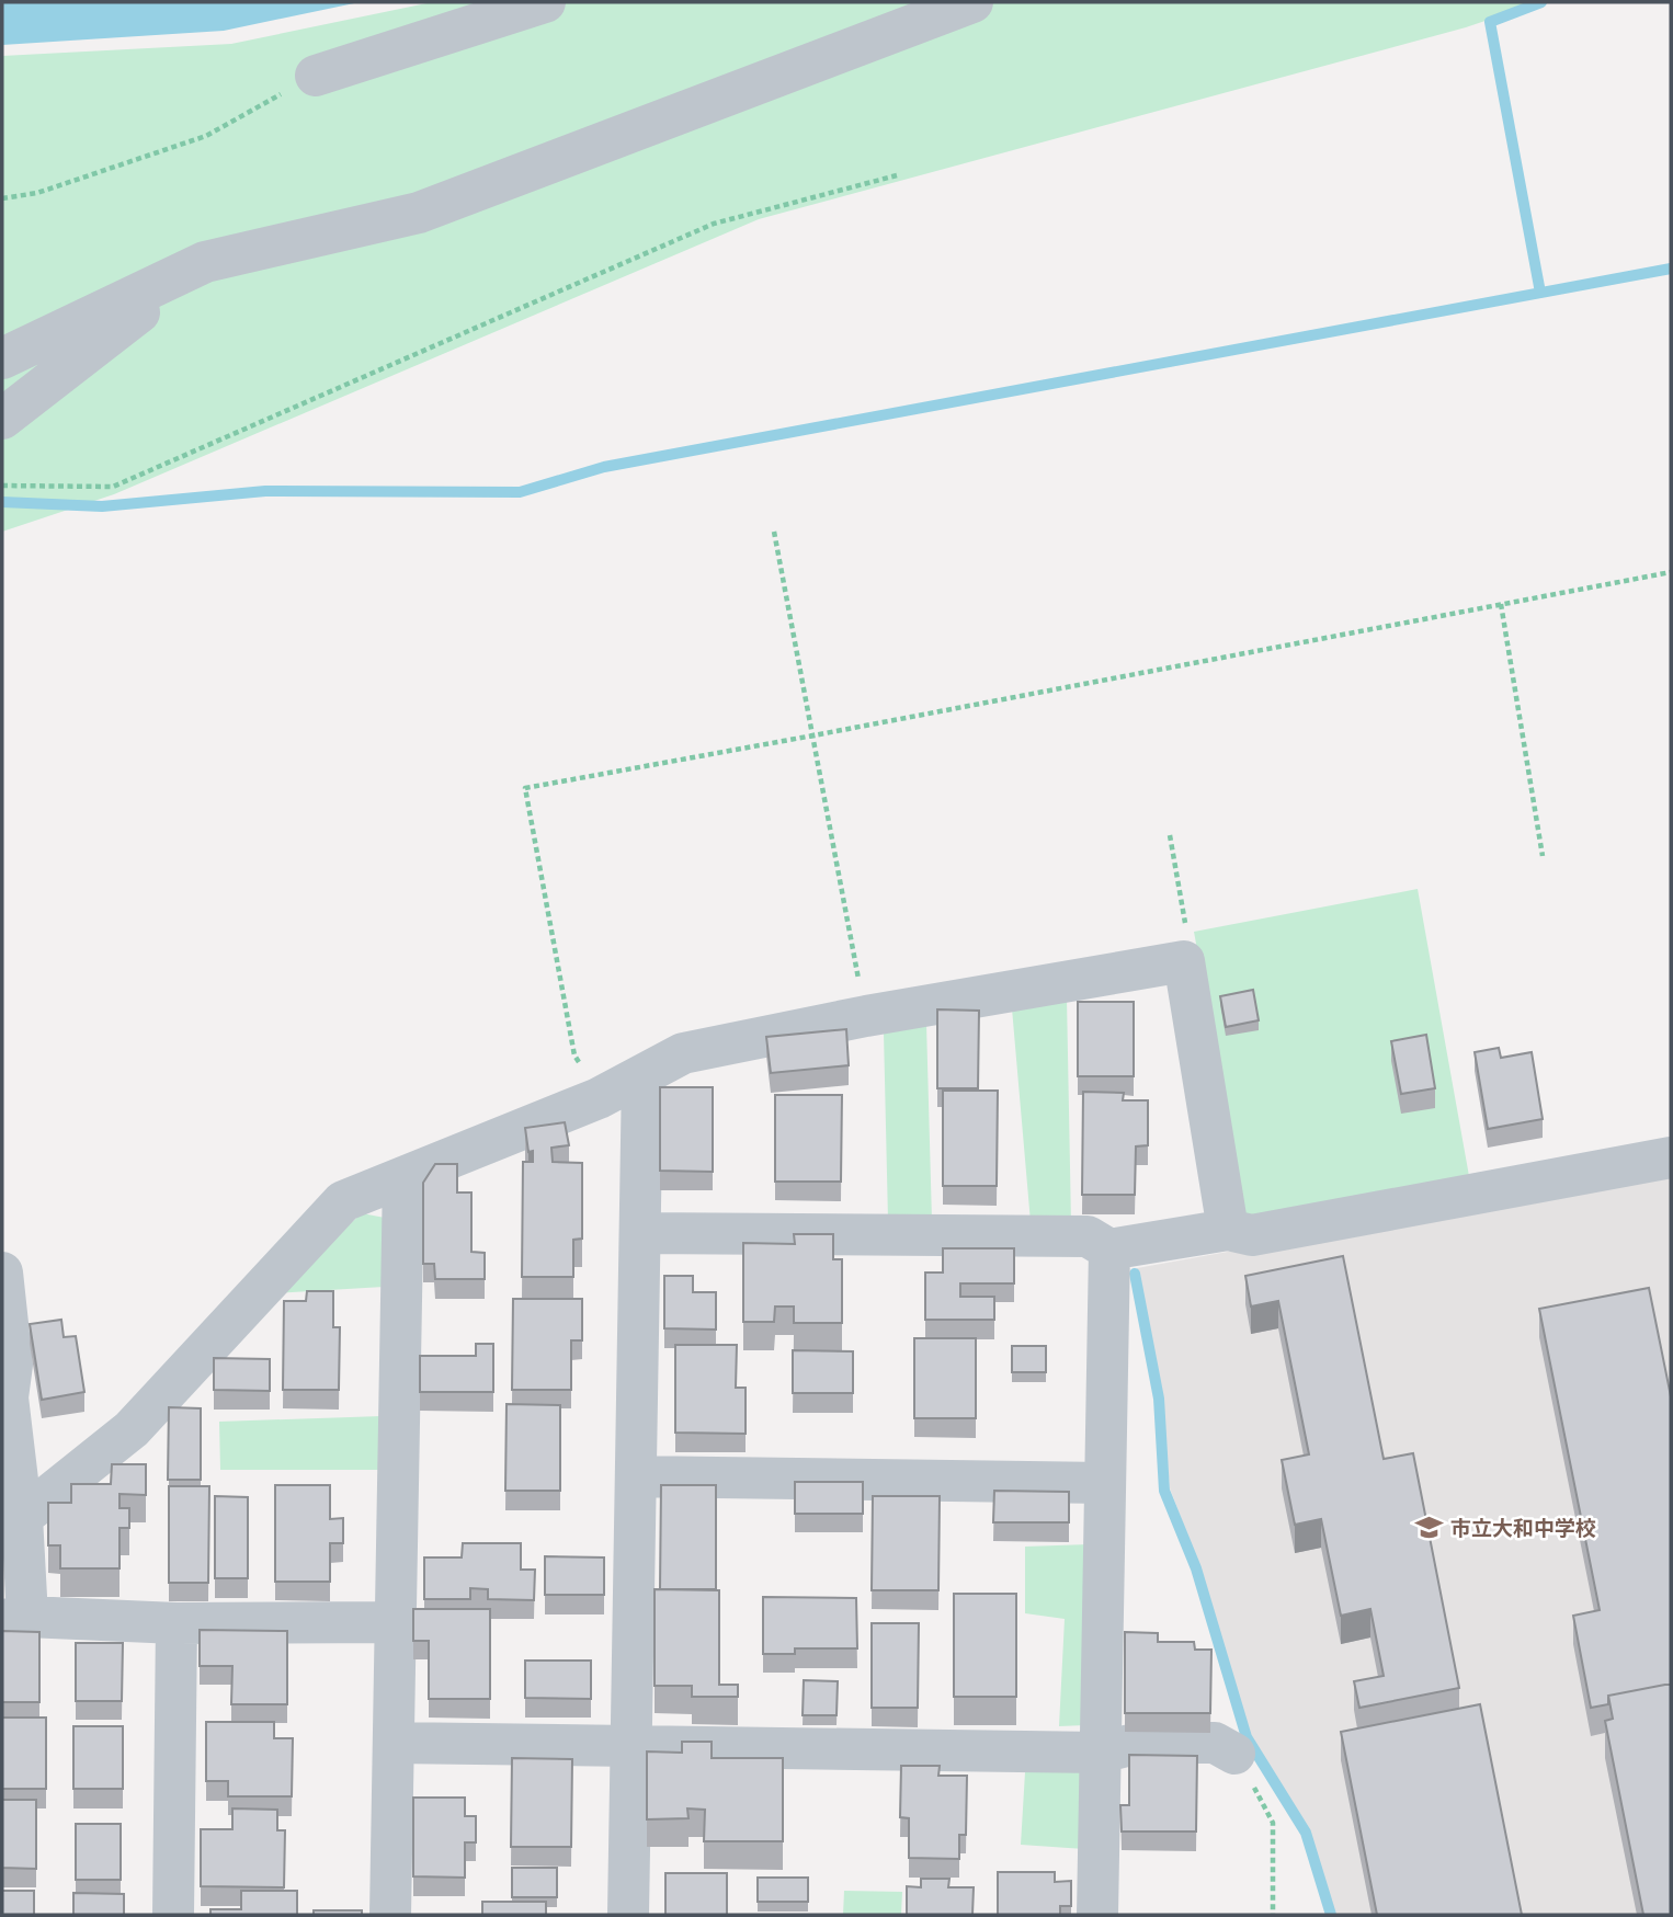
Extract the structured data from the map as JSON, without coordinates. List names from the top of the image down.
{
  "places": {
    "school or university": ["市立大和中学校"]
  }
}
